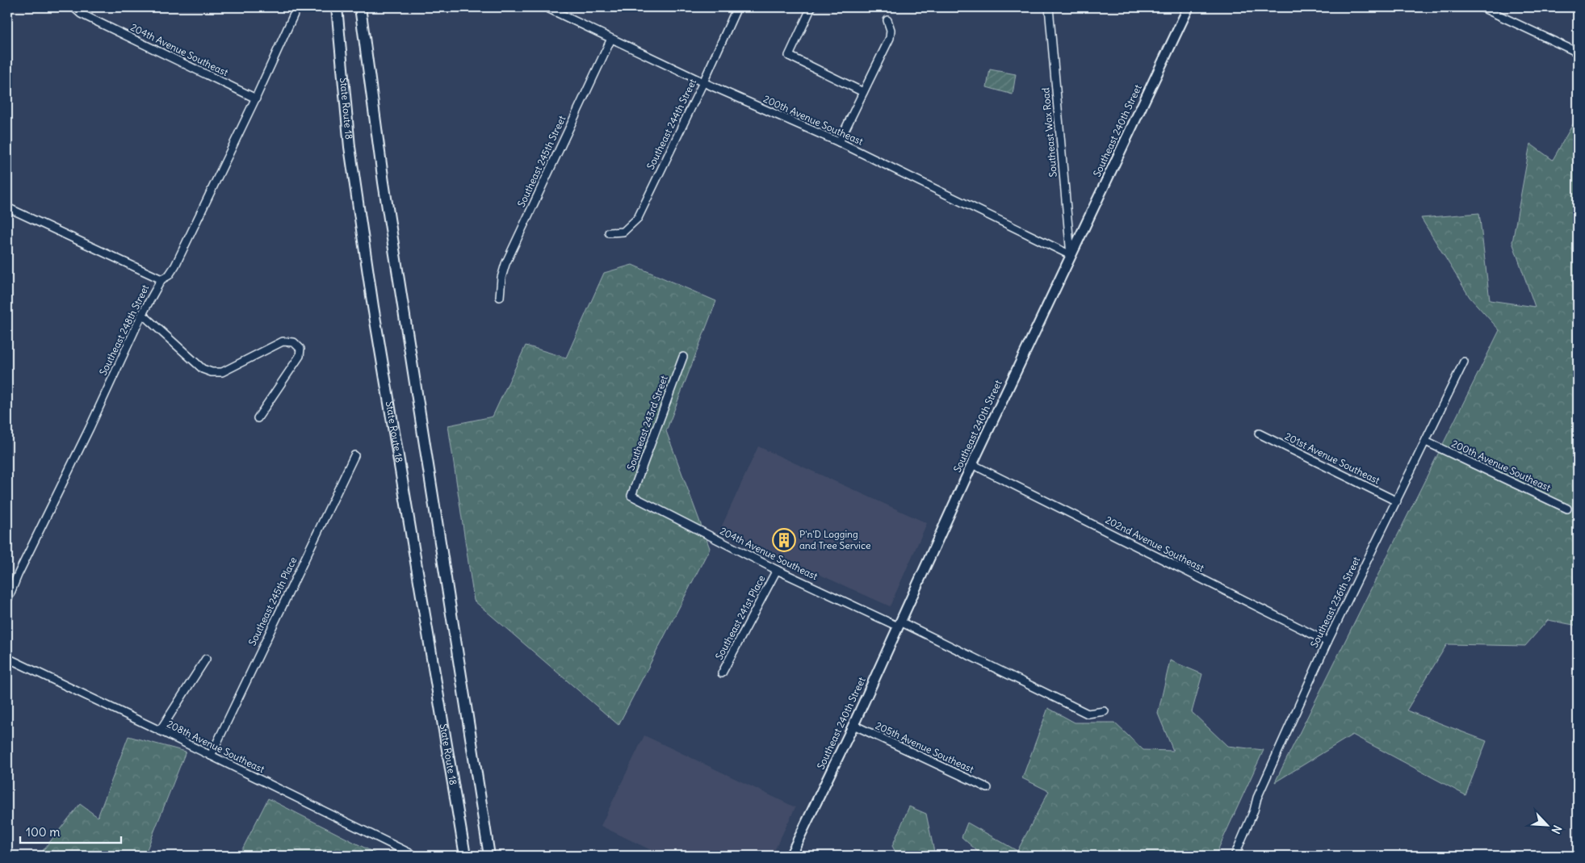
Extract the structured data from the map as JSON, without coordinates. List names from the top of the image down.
{
  "streets": {
    "highway": ["State Route 18"],
    "main road": ["Southeast 240th Street"],
    "street": [
      "204th Avenue Southeast",
      "200th Avenue Southeast",
      "Southeast 244th Street",
      "Southeast Wax Road",
      "Southeast 245th Street",
      "Southeast 248th Street",
      "Southeast 243rd Street",
      "201st Avenue Southeast",
      "202nd Avenue Southeast",
      "Southeast 245th Place",
      "Southeast 236th Street",
      "Southeast 241st Place",
      "208th Avenue Southeast",
      "205th Avenue Southeast"
    ]
  },
  "crossings": [
    ["204th Avenue Southeast", "Southeast 240th Street"],
    ["204th Avenue Southeast", "Southeast 248th Street"],
    ["204th Avenue Southeast", "Southeast 243rd Street"],
    ["204th Avenue Southeast", "Southeast 241st Place"],
    ["200th Avenue Southeast", "Southeast 244th Street"],
    ["200th Avenue Southeast", "Southeast 240th Street"],
    ["200th Avenue Southeast", "Southeast Wax Road"],
    ["200th Avenue Southeast", "Southeast 245th Street"],
    ["200th Avenue Southeast", "Southeast 236th Street"],
    ["Southeast 240th Street", "Southeast Wax Road"],
    ["Southeast 240th Street", "202nd Avenue Southeast"],
    ["Southeast 240th Street", "205th Avenue Southeast"],
    ["201st Avenue Southeast", "Southeast 236th Street"],
    ["202nd Avenue Southeast", "Southeast 236th Street"],
    ["Southeast 245th Place", "208th Avenue Southeast"]
  ],
  "places": {
    "building": ["P'n'D Logging and Tree Service"]
  },
  "scale_bar": "100 m",
  "north": "bottom right"
}
